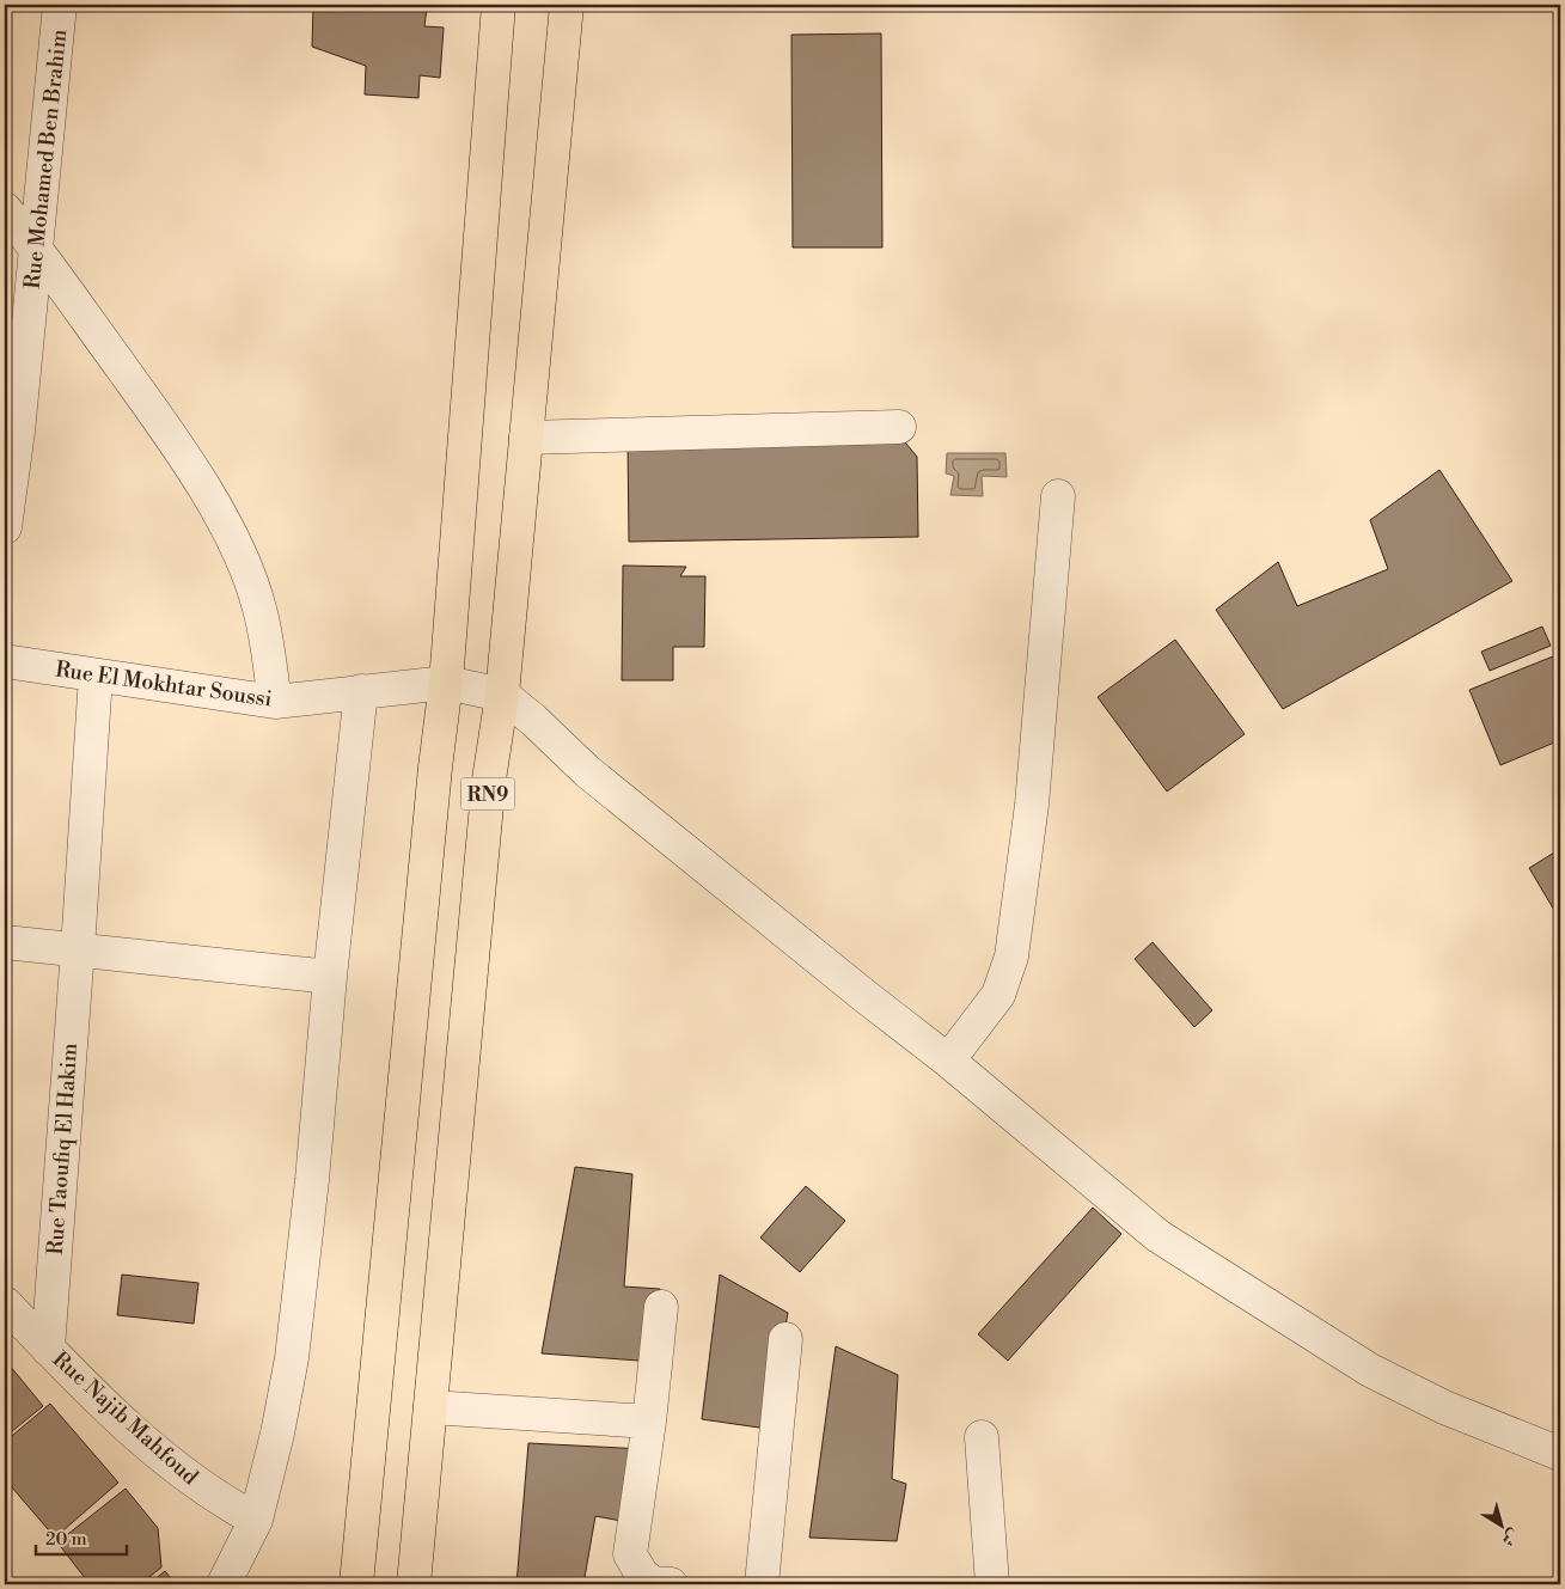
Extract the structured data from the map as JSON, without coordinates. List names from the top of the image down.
{
  "streets": {
    "main road": ["RN9"],
    "street": [
      "Rue Mohamed Ben Brahim",
      "Rue El Mokhtar Soussi",
      "Rue Taoufiq El Hakim",
      "Rue Najib Mahfoud"
    ]
  },
  "crossings": [
    ["Rue El Mokhtar Soussi", "RN9"],
    ["Rue El Mokhtar Soussi", "Rue Taoufiq El Hakim"],
    ["Rue Taoufiq El Hakim", "Rue Najib Mahfoud"]
  ],
  "scale_bar": "20 m",
  "north": "bottom right"
}
